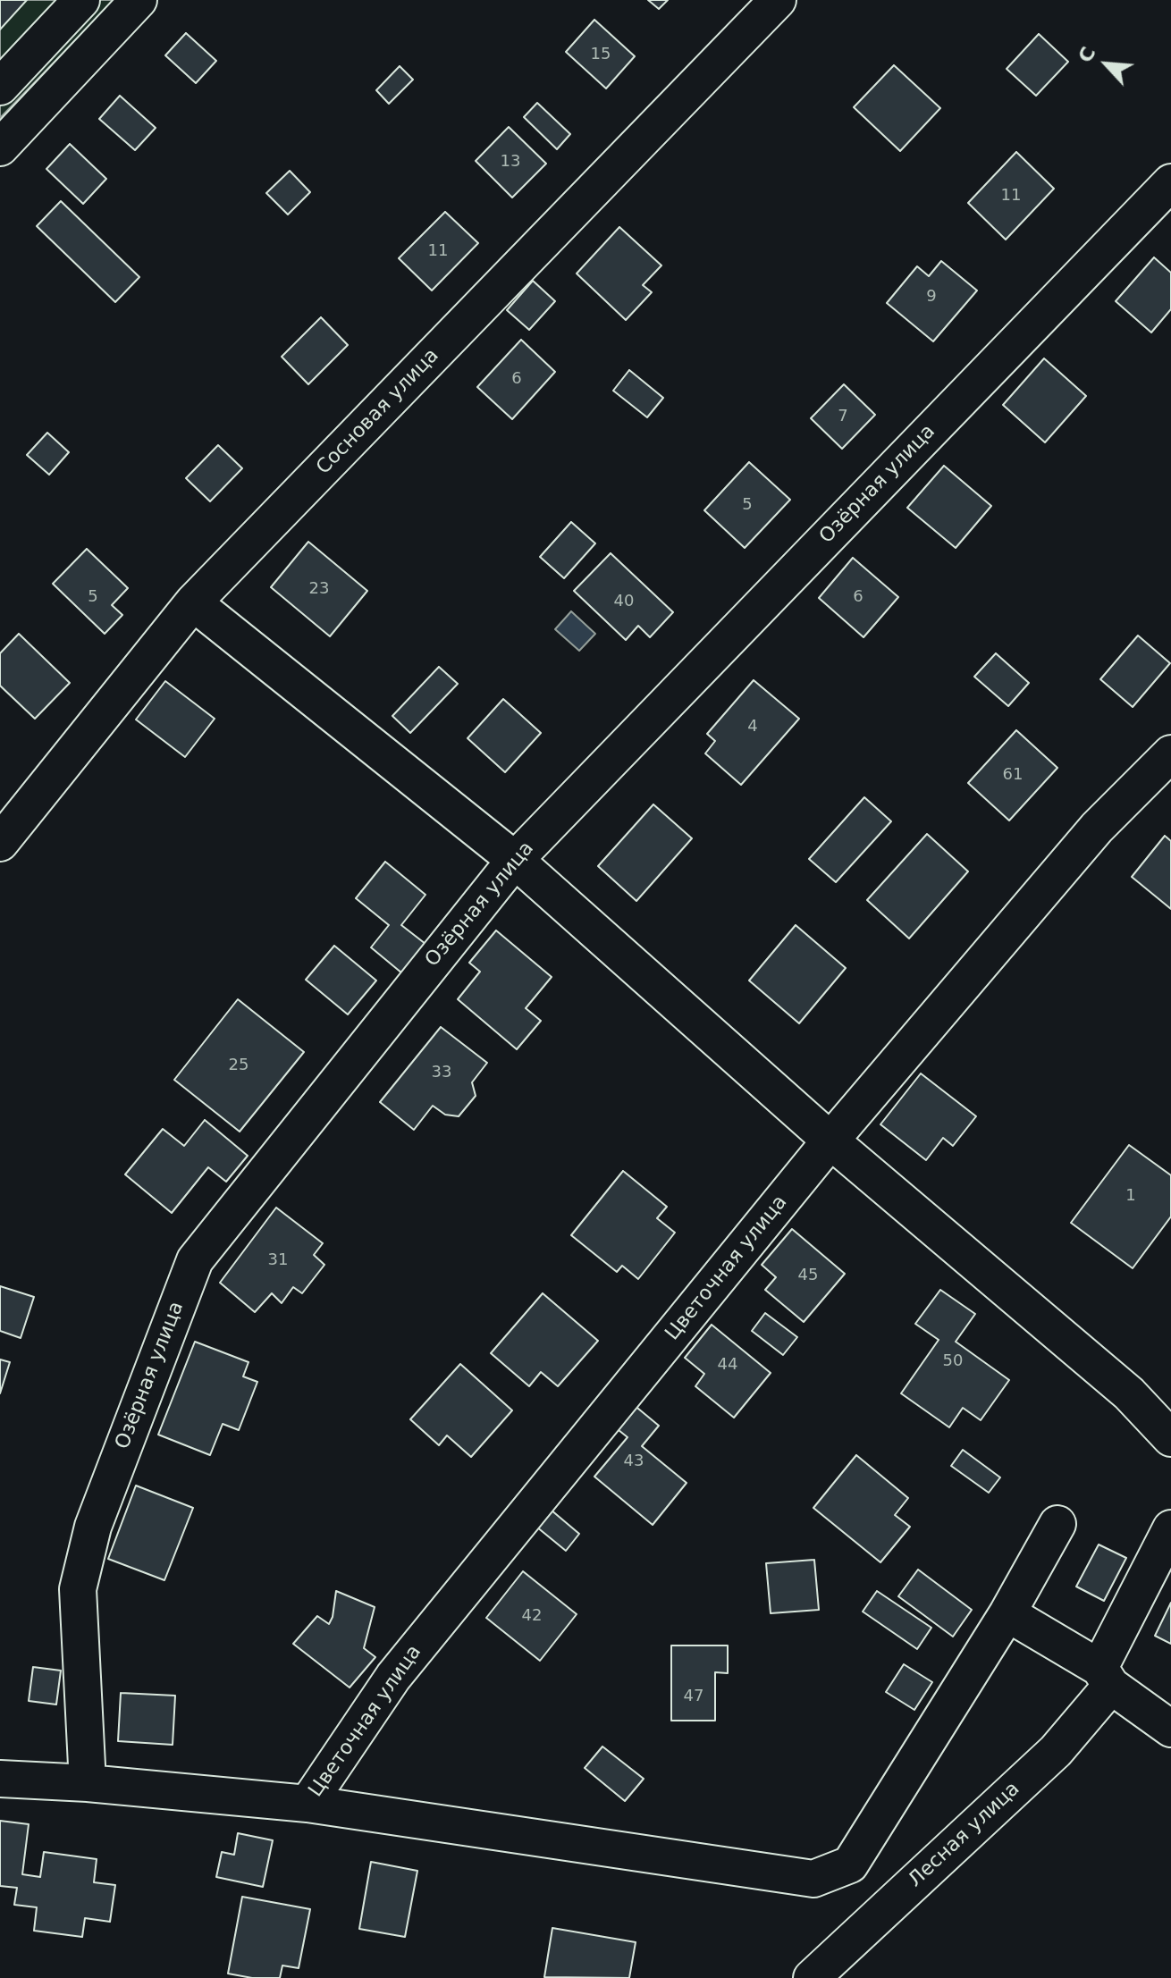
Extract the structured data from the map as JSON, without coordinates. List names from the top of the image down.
{
  "streets": {
    "street": [
      "Сосновая улица",
      "Озёрная улица",
      "Цветочная улица",
      "Лесная улица"
    ]
  },
  "house_numbers": [
    "15",
    "13",
    "11",
    "11",
    "9",
    "6",
    "7",
    "5",
    "23",
    "5",
    "6",
    "40",
    "4",
    "61",
    "25",
    "33",
    "1",
    "31",
    "45",
    "50",
    "44",
    "43",
    "42",
    "47"
  ],
  "north": "top left"
}
